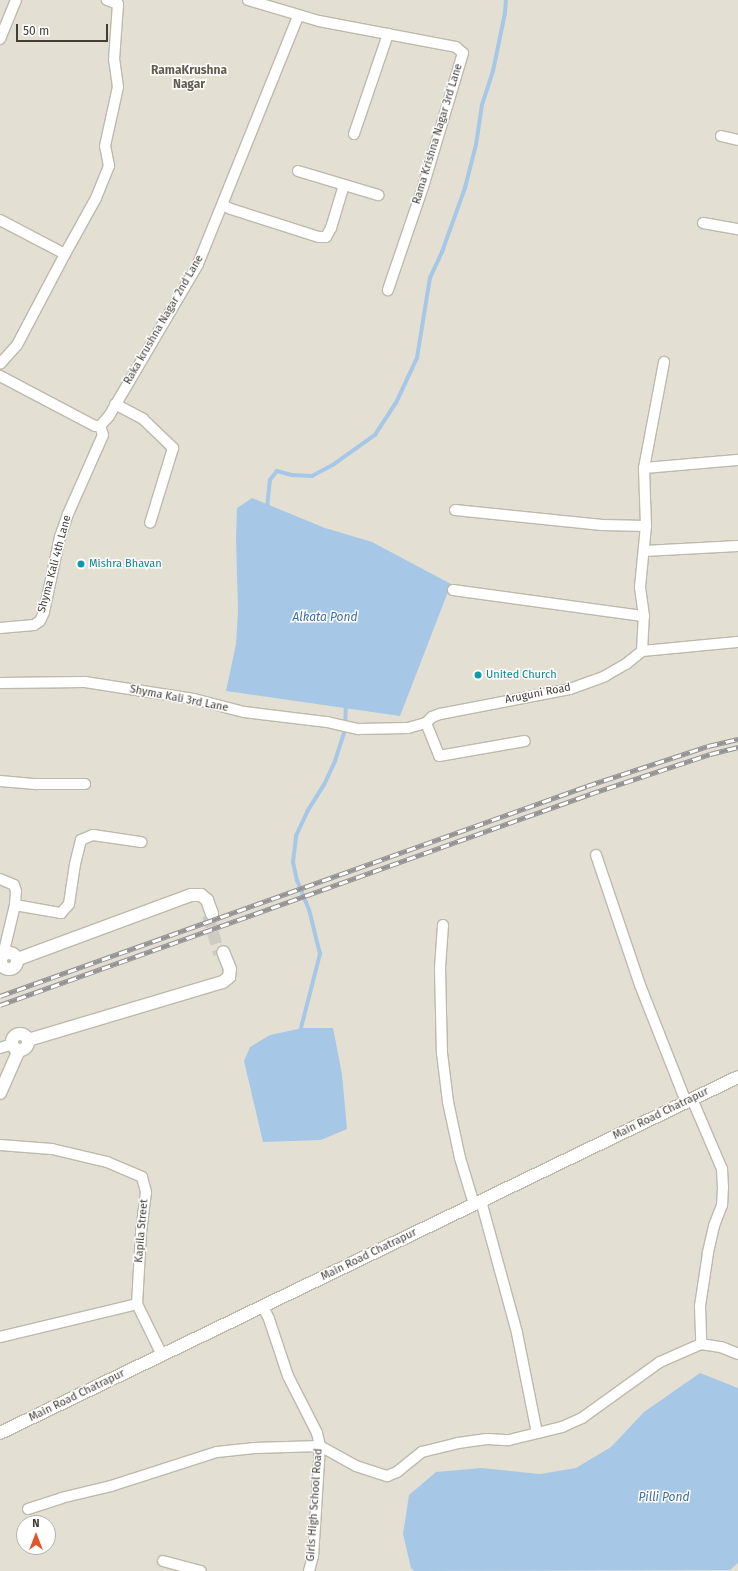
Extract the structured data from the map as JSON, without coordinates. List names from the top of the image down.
{
  "streets": {
    "street": [
      "Rama Krishna Nagar 3rd Lane",
      "Raka krushna Nagar 2nd Lane",
      "Shyma Kali 4th Lane",
      "Aruguni Road",
      "Shyma Kali 3rd Lane",
      "Main Road Chatrapur",
      "Kapila Street",
      "Girls High School Road"
    ]
  },
  "crossings": [
    ["Rama Krishna Nagar 3rd Lane", "Raka krushna Nagar 2nd Lane"],
    ["Raka krushna Nagar 2nd Lane", "Shyma Kali 4th Lane"],
    ["Aruguni Road", "Shyma Kali 3rd Lane"],
    ["Main Road Chatrapur", "Kapila Street"],
    ["Main Road Chatrapur", "Girls High School Road"]
  ],
  "districts": ["RamaKrushna Nagar"],
  "water": ["Alkata Pond", "Pilli Pond"],
  "places": ["Mishra Bhavan", "United Church"],
  "scale_bar": "50 m",
  "north": "top"
}
